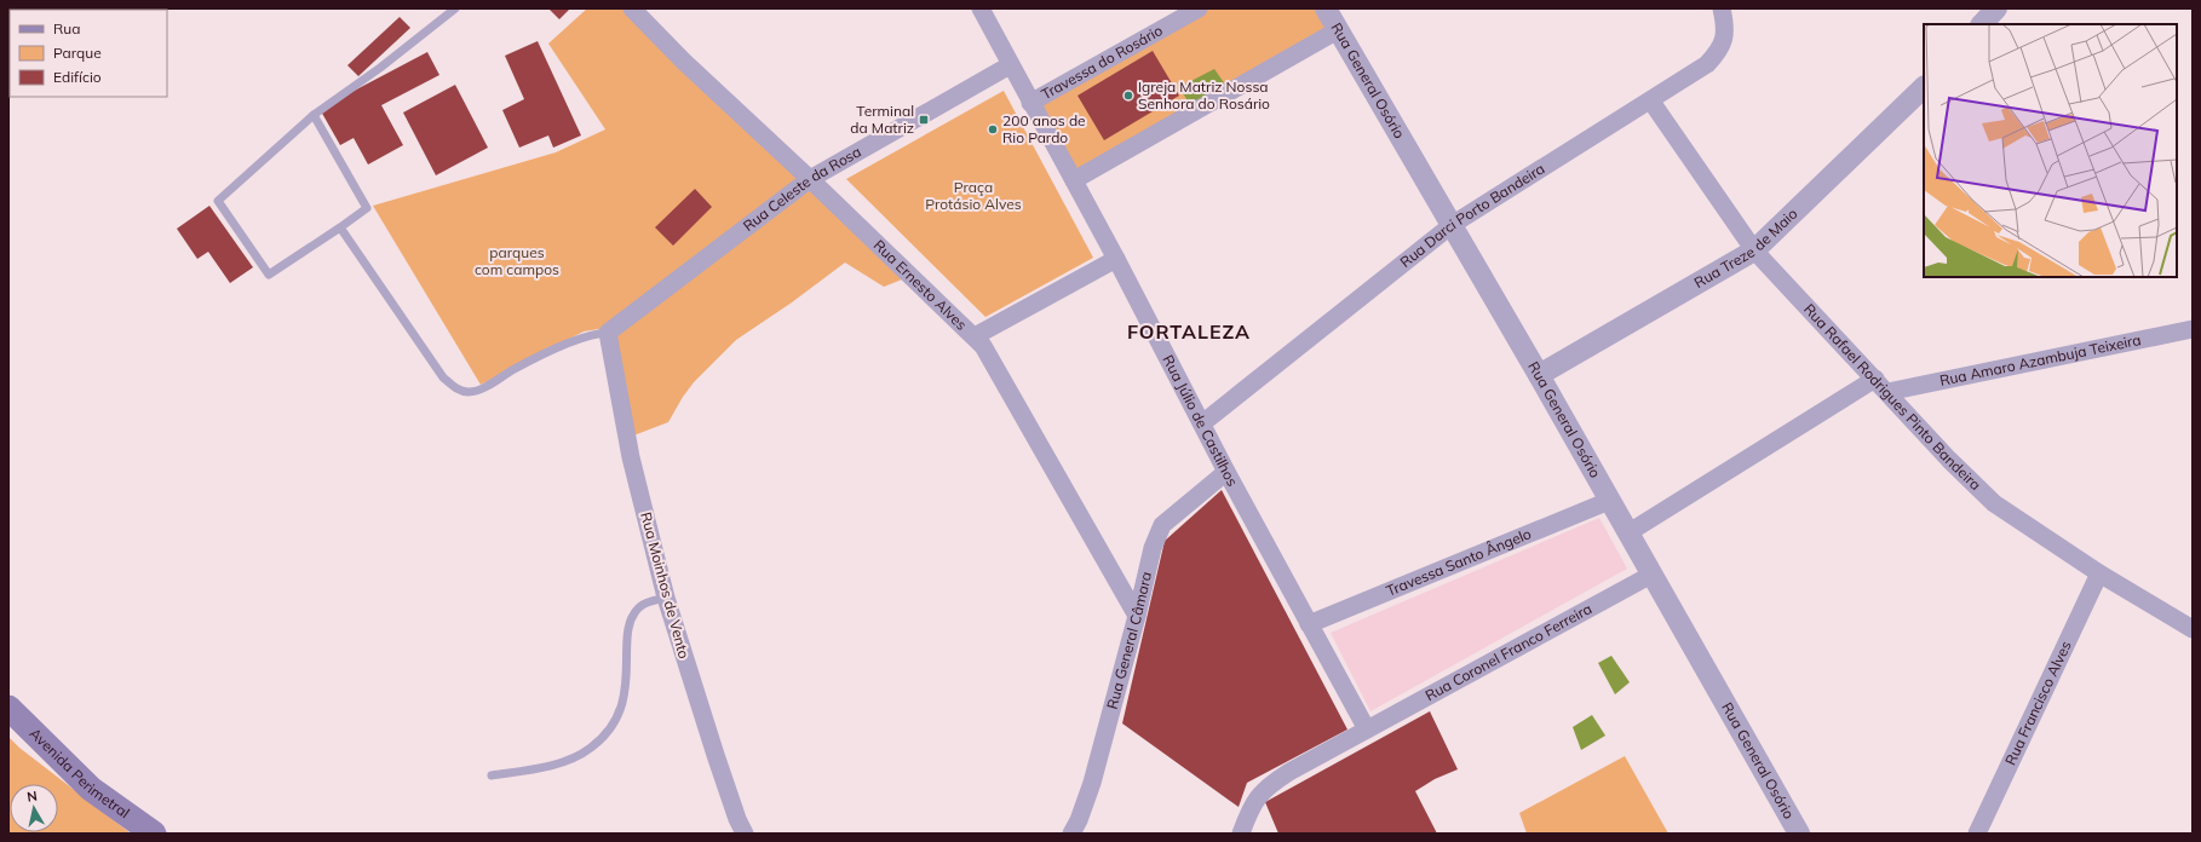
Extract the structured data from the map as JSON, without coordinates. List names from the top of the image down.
{
  "streets": {
    "main road": ["Avenida Perimetral"],
    "street": [
      "Travessa do Rosário",
      "Rua General Osório",
      "Rua Celeste da Rosa",
      "Rua Darci Porto Bandeira",
      "Rua Treze de Maio",
      "Rua Ernesto Alves",
      "Rua Amaro Azambuja Teixeira",
      "Rua Rafael Rodrigues Pinto Bandeira",
      "Rua Júlio de Castilhos",
      "Travessa Santo Ângelo",
      "Rua Moinhos de Vento",
      "Rua General Câmara",
      "Rua Coronel Franco Ferreira",
      "Rua Francisco Alves"
    ]
  },
  "crossings": [
    ["Travessa do Rosário", "Rua Júlio de Castilhos"],
    ["Rua General Osório", "Rua Darci Porto Bandeira"],
    ["Rua General Osório", "Rua Treze de Maio"],
    ["Rua General Osório", "Travessa Santo Ângelo"],
    ["Rua General Osório", "Rua Coronel Franco Ferreira"],
    ["Rua Celeste da Rosa", "Rua Ernesto Alves"],
    ["Rua Celeste da Rosa", "Rua Júlio de Castilhos"],
    ["Rua Celeste da Rosa", "Rua Moinhos de Vento"],
    ["Rua Darci Porto Bandeira", "Rua Rafael Rodrigues Pinto Bandeira"],
    ["Rua Darci Porto Bandeira", "Rua Júlio de Castilhos"],
    ["Rua Treze de Maio", "Rua Rafael Rodrigues Pinto Bandeira"],
    ["Rua Ernesto Alves", "Rua General Câmara"],
    ["Rua Amaro Azambuja Teixeira", "Rua Rafael Rodrigues Pinto Bandeira"],
    ["Rua Rafael Rodrigues Pinto Bandeira", "Rua Francisco Alves"],
    ["Rua Júlio de Castilhos", "Travessa Santo Ângelo"],
    ["Rua Júlio de Castilhos", "Rua General Câmara"],
    ["Rua Júlio de Castilhos", "Rua Coronel Franco Ferreira"]
  ],
  "districts": ["FORTALEZA"],
  "parks": ["Praça Protásio Alves", "parques com campos"],
  "places": {
    "other": ["Igreja Matriz Nossa Senhora do Rosário", "200 anos de Rio Pardo"],
    "transit": ["Terminal da Matriz"]
  },
  "legend": ["Rua", "Parque", "Edifício"],
  "north": "top"
}
